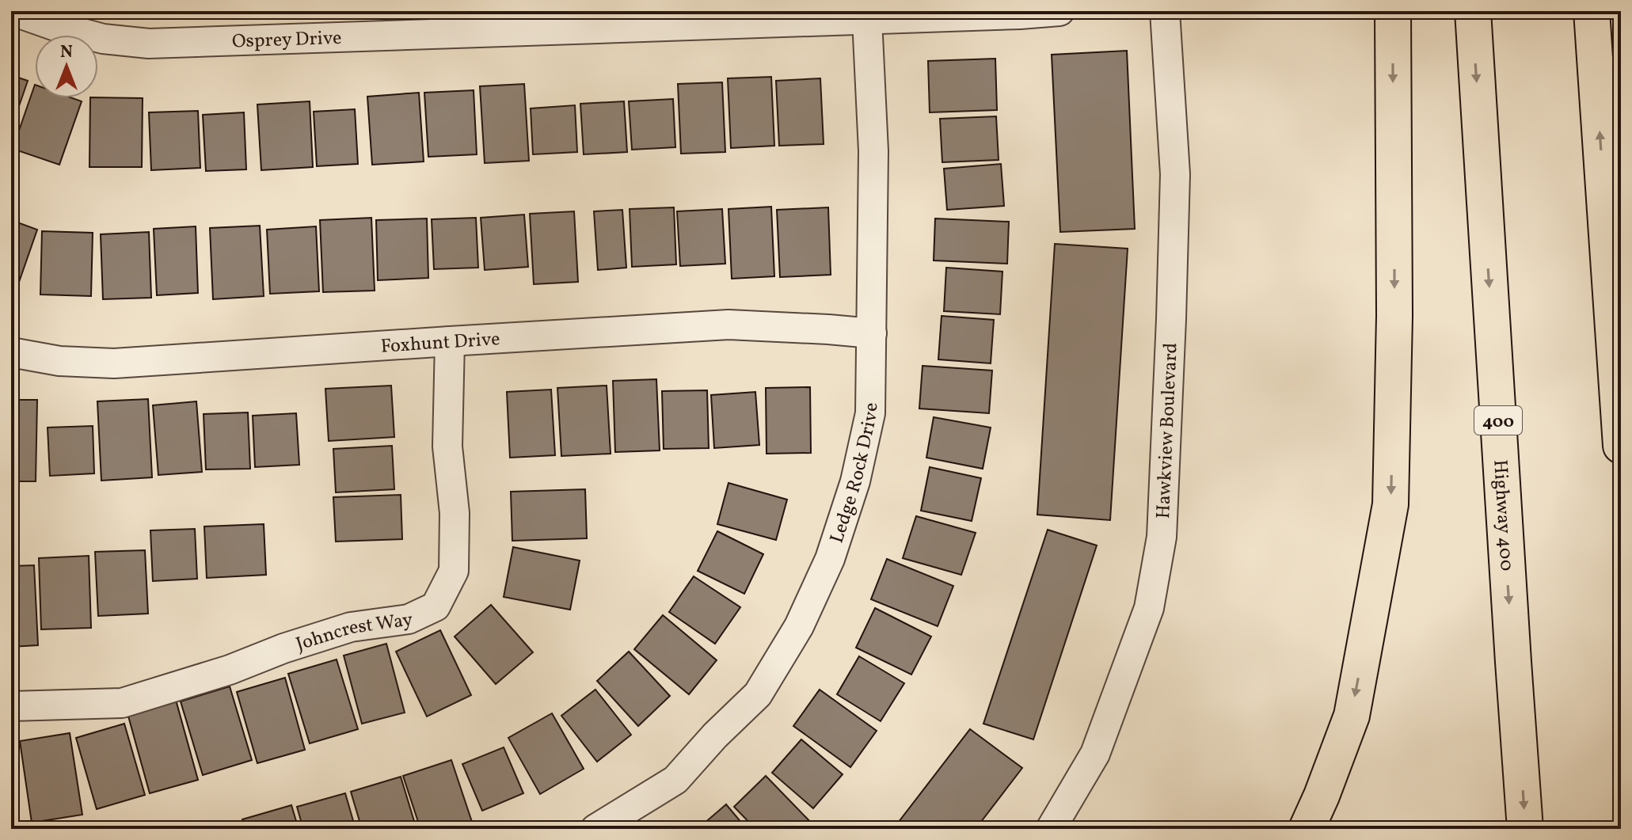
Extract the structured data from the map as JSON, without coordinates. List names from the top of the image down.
{
  "streets": {
    "highway": ["400", "Highway 400"],
    "street": [
      "Osprey Drive",
      "Foxhunt Drive",
      "Hawkview Boulevard",
      "Ledge Rock Drive",
      "Johncrest Way"
    ]
  },
  "crossings": [
    ["Osprey Drive", "Ledge Rock Drive"],
    ["Foxhunt Drive", "Ledge Rock Drive"],
    ["Foxhunt Drive", "Johncrest Way"]
  ],
  "north": "top"
}
